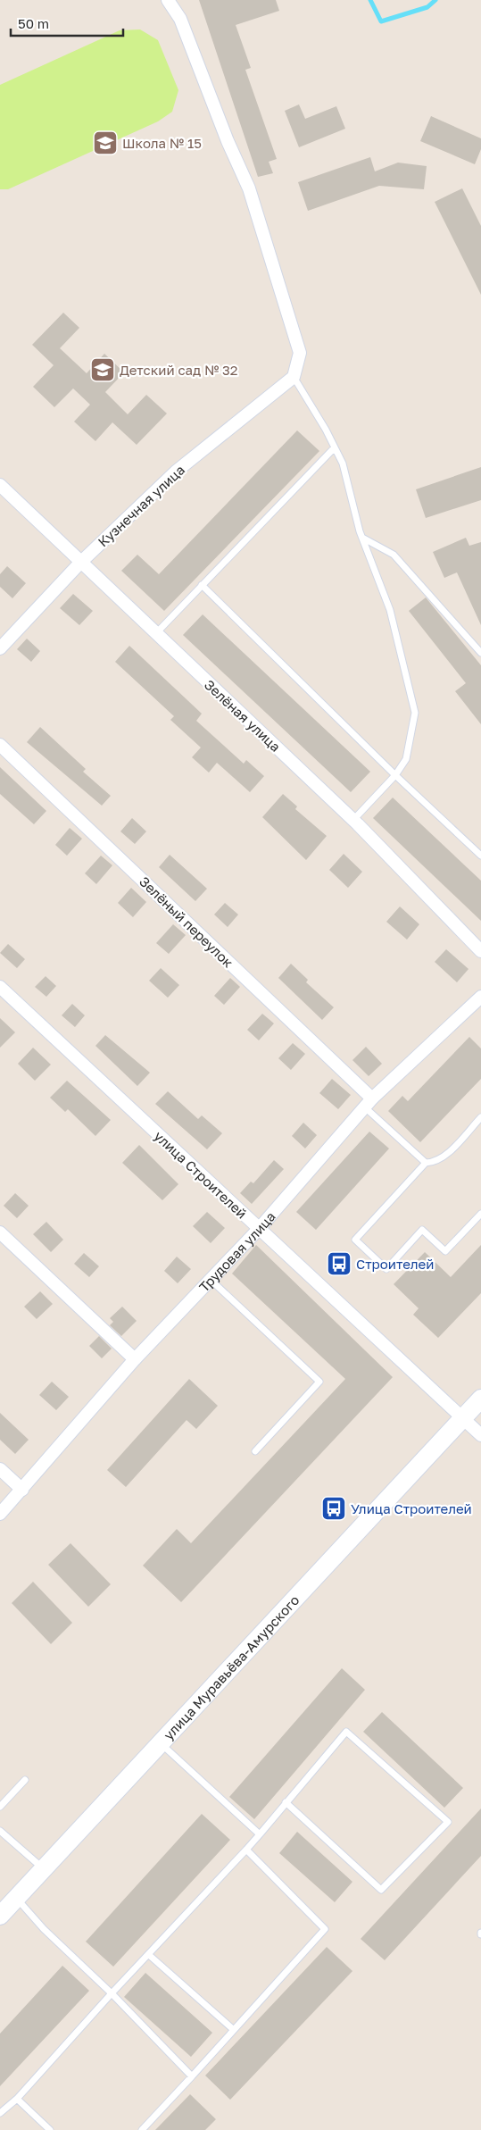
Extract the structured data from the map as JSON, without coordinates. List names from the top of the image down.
{
  "streets": {
    "street": [
      "Кузнечная улица",
      "Зелёная улица",
      "Зелёный переулок",
      "улица Строителей",
      "Трудовая улица",
      "улица Муравьёва-Амурского"
    ]
  },
  "crossings": [
    ["Кузнечная улица", "Зелёная улица"],
    ["Зелёный переулок", "Трудовая улица"],
    ["улица Строителей", "Трудовая улица"],
    ["улица Строителей", "улица Муравьёва-Амурского"]
  ],
  "places": {
    "school or university": ["Школа № 15", "Детский сад № 32"],
    "bus stop": ["Строителей", "Улица Строителей"]
  },
  "scale_bar": "50 m"
}
